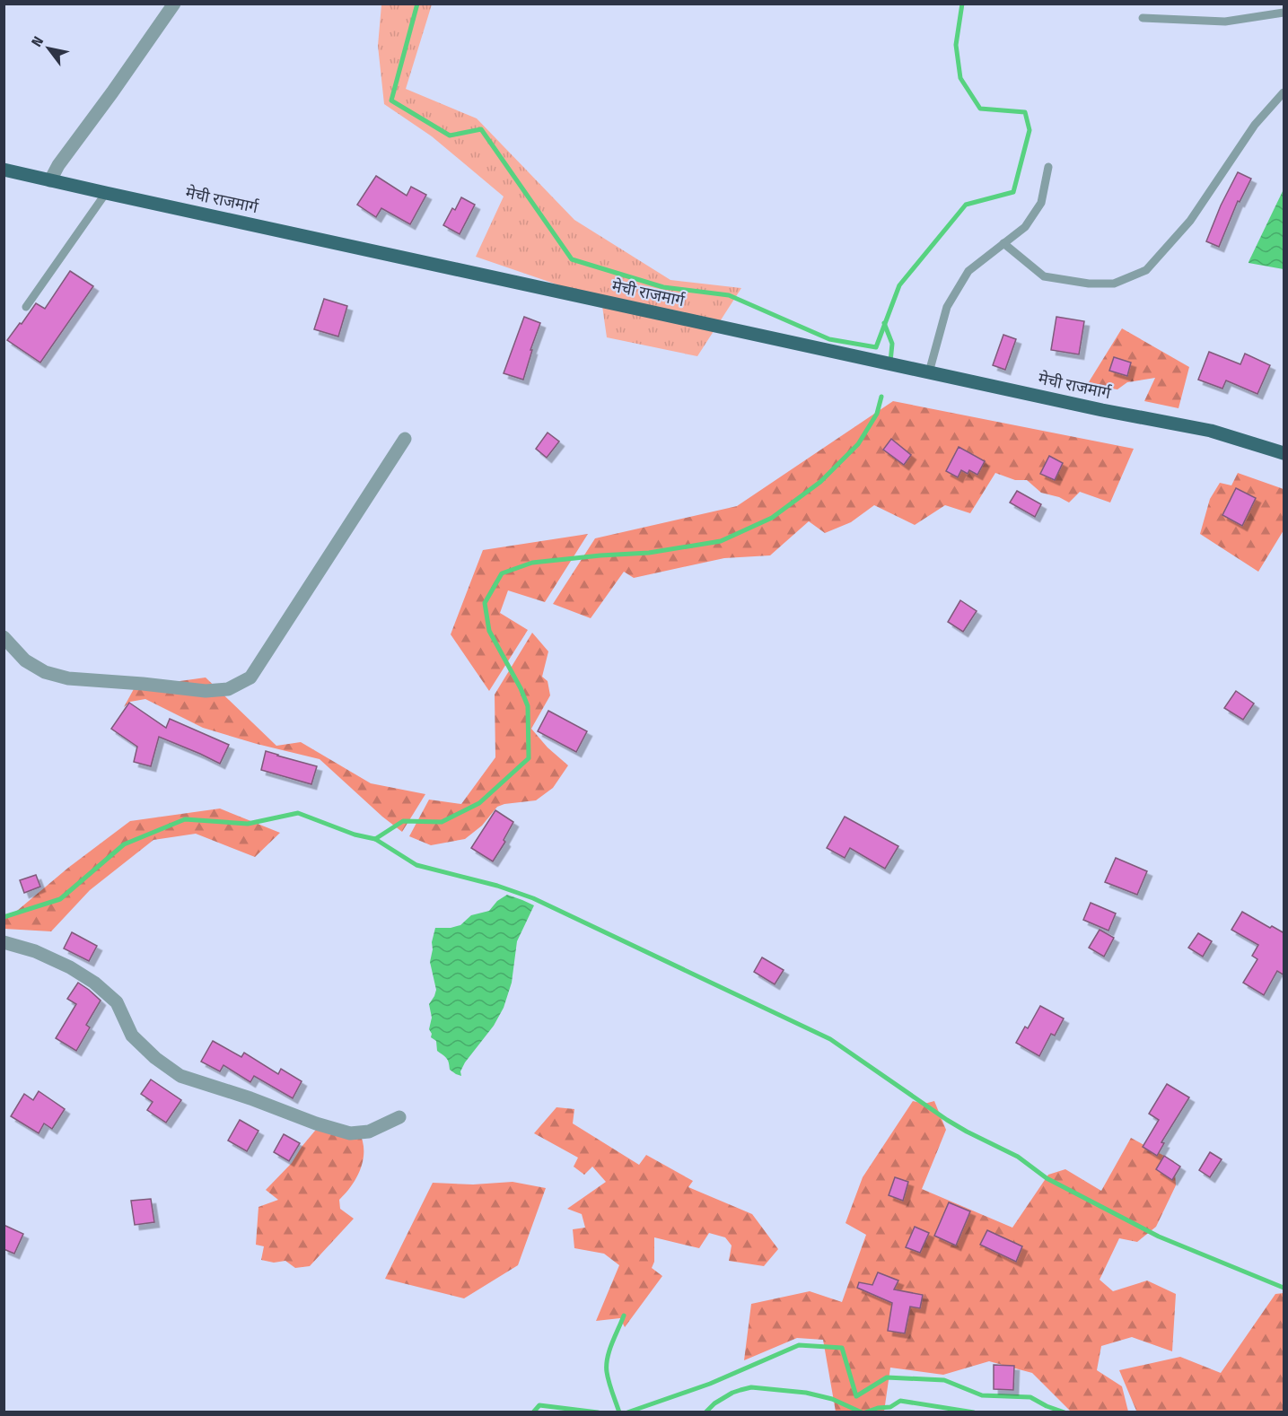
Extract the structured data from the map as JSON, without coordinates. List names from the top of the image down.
{
  "streets": {
    "main road": ["मेची राजमार्ग"]
  },
  "north": "top left"
}
